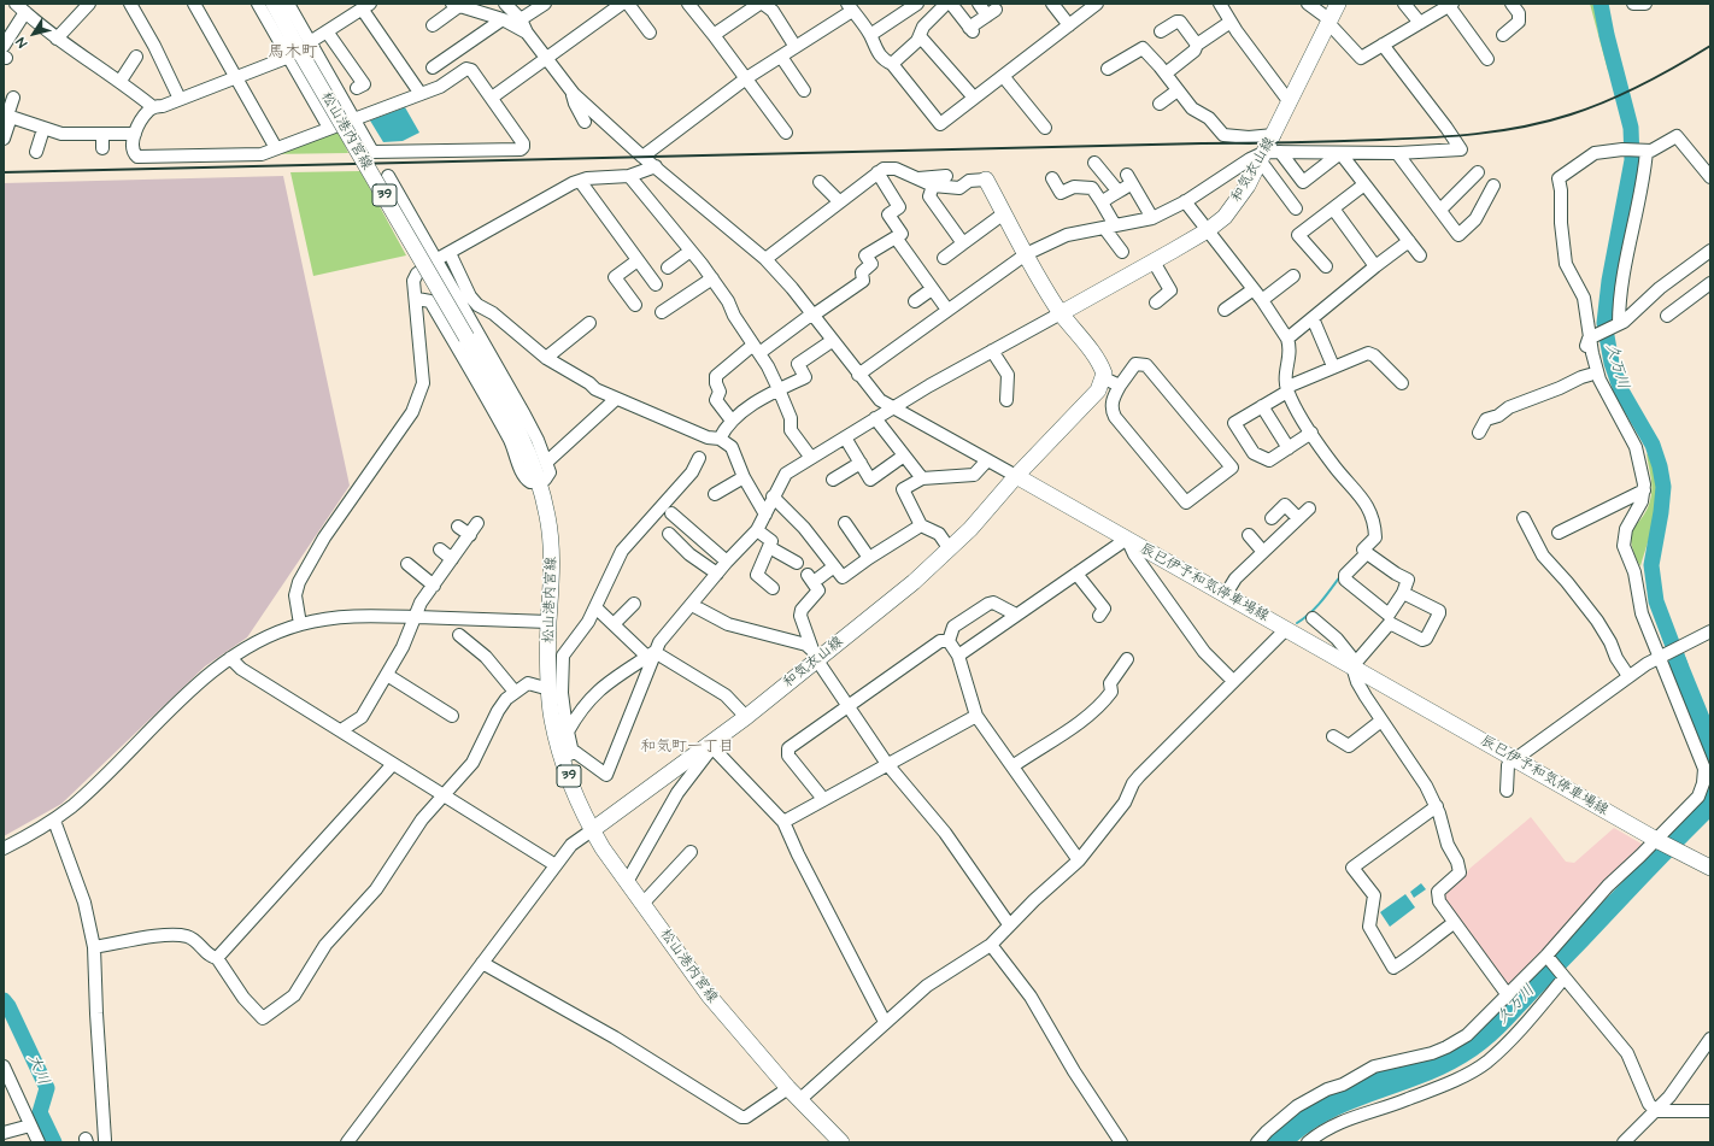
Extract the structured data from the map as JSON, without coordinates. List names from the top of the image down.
{
  "streets": {
    "main road": [
      "松山港内宮線",
      "和気衣山線",
      "39",
      "辰巳伊予和気停車場線"
    ]
  },
  "crossings": [
    ["松山港内宮線", "和気衣山線"],
    ["和気衣山線", "辰巳伊予和気停車場線"]
  ],
  "districts": ["馬木町", "和気町一丁目"],
  "water": ["久万川", "大川"],
  "north": "bottom left"
}
